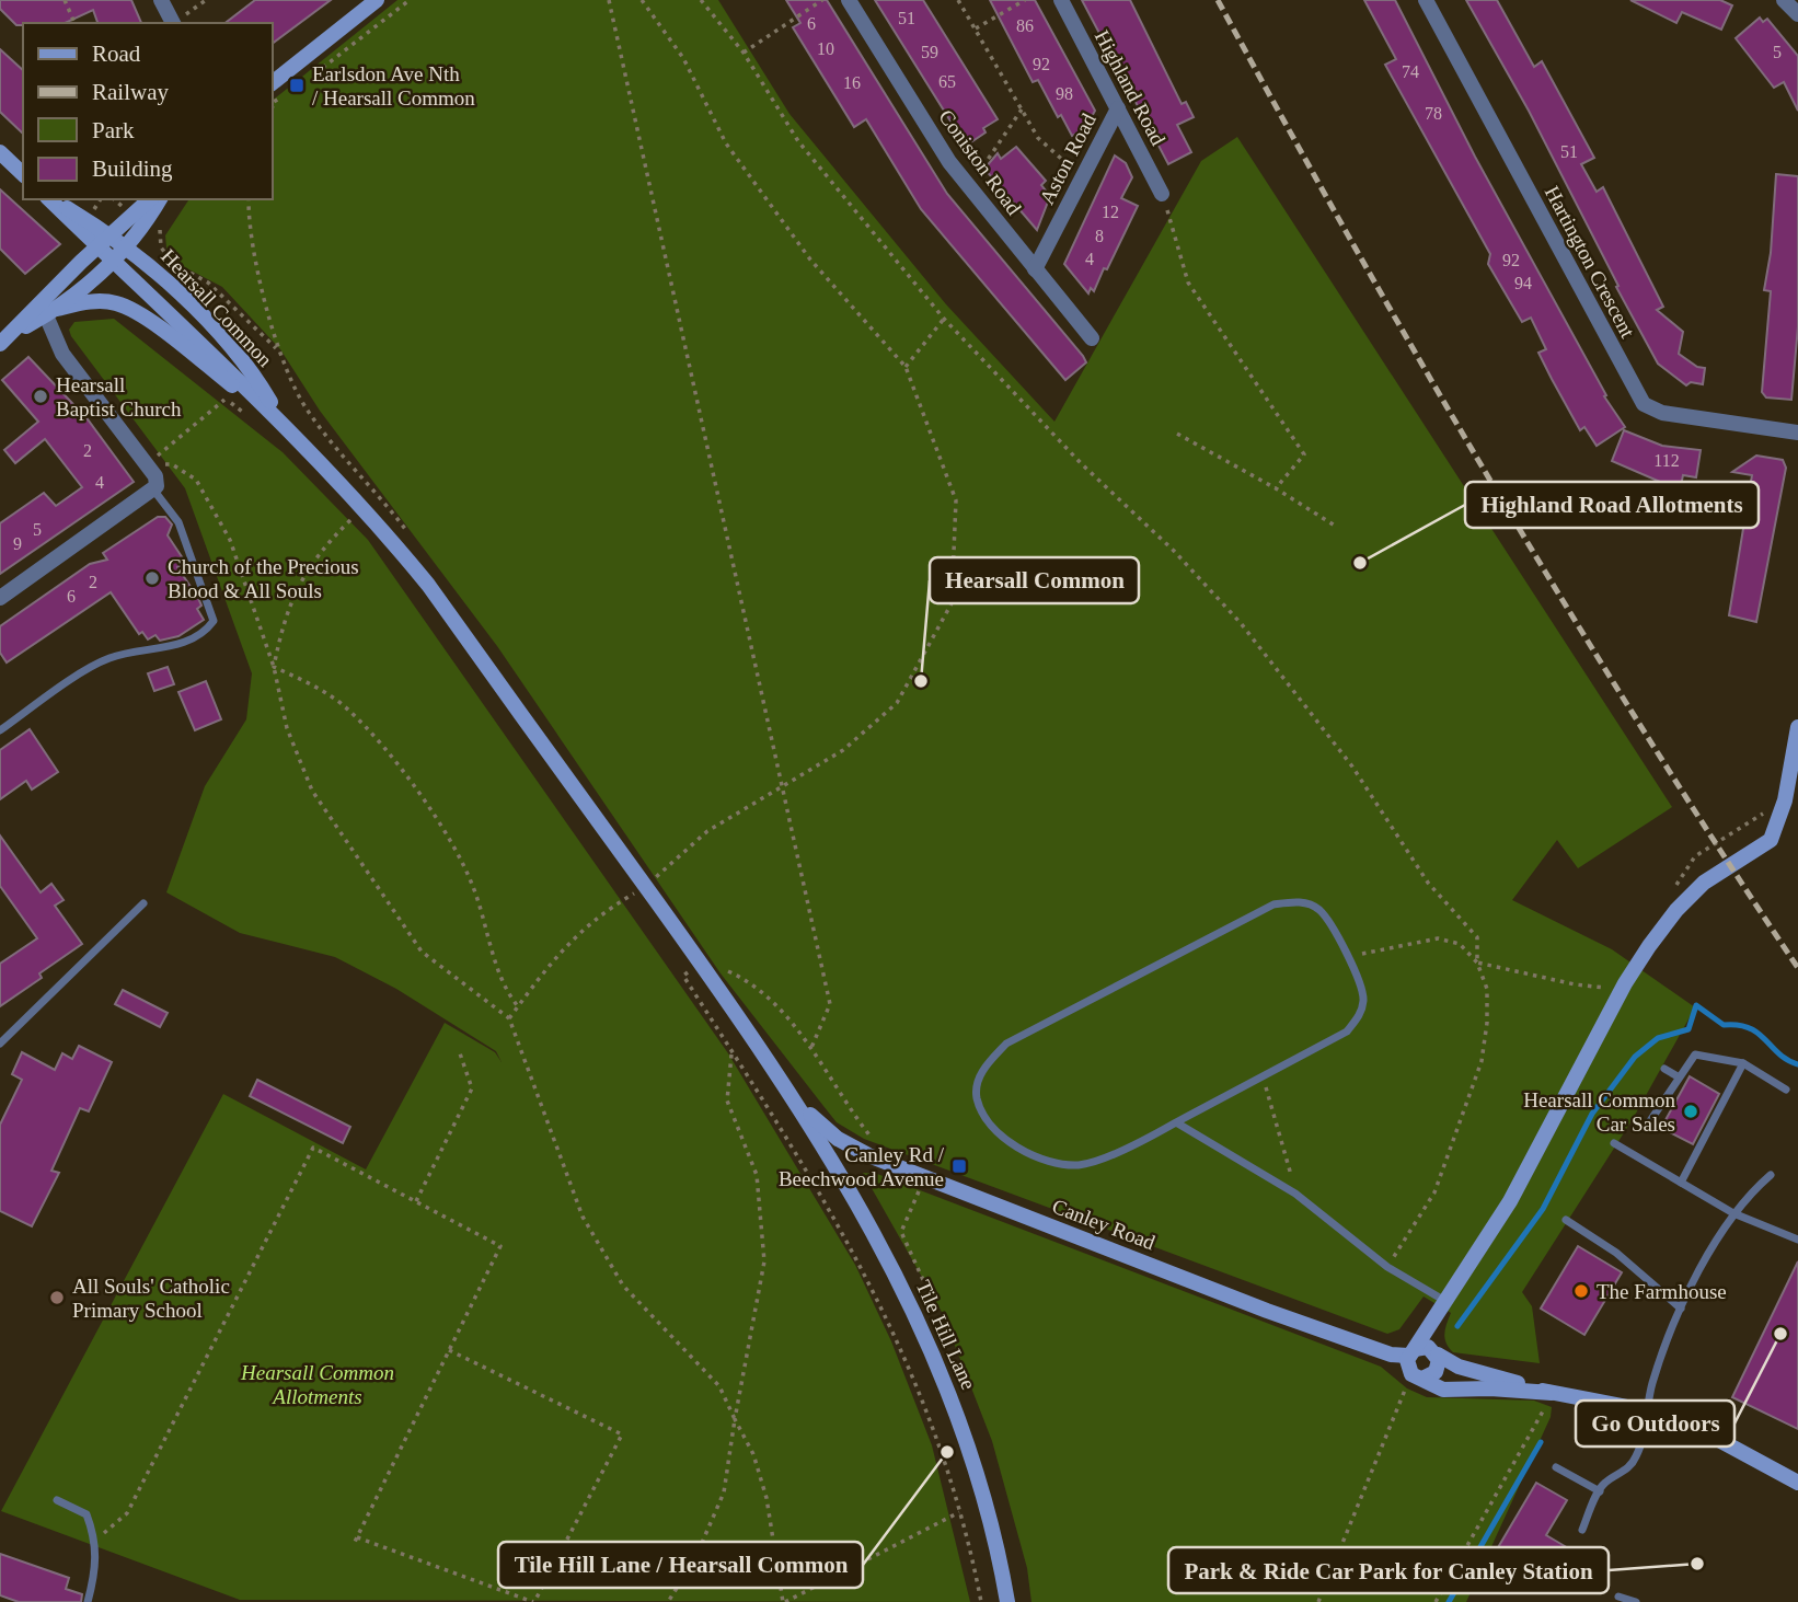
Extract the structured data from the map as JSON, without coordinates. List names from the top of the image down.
{
  "streets": {
    "main road": ["Hearsall Common", "Canley Road", "Tile Hill Lane"],
    "street": [
      "Highland Road",
      "Aston Road",
      "Coniston Road",
      "Hartington Crescent"
    ]
  },
  "crossings": [
    ["Highland Road", "Aston Road"],
    ["Aston Road", "Coniston Road"],
    ["Hearsall Common", "Canley Road"],
    ["Hearsall Common", "Tile Hill Lane"],
    ["Canley Road", "Tile Hill Lane"]
  ],
  "parks": ["Hearsall Common Allotments"],
  "places": {
    "transit": ["Earlsdon Ave Nth / Hearsall Common", "Canley Rd / Beechwood Avenue"],
    "other": [
      "Hearsall Baptist Church",
      "Highland Road Allotments",
      "Church of the Precious Blood & All Souls",
      "Hearsall Common",
      "Hearsall Common Car Sales",
      "The Farmhouse",
      "All Souls' Catholic Primary School",
      "Go Outdoors",
      "Tile Hill Lane / Hearsall Common",
      "Park & Ride Car Park for Canley Station"
    ]
  },
  "house_numbers": [
    "51",
    "6",
    "86",
    "10",
    "59",
    "5",
    "92",
    "74",
    "65",
    "16",
    "98",
    "78",
    "51",
    "12",
    "8",
    "4",
    "92",
    "94",
    "2",
    "112",
    "4",
    "5",
    "9",
    "2",
    "6"
  ],
  "legend": [
    "Road",
    "Railway",
    "Park",
    "Building"
  ]
}
